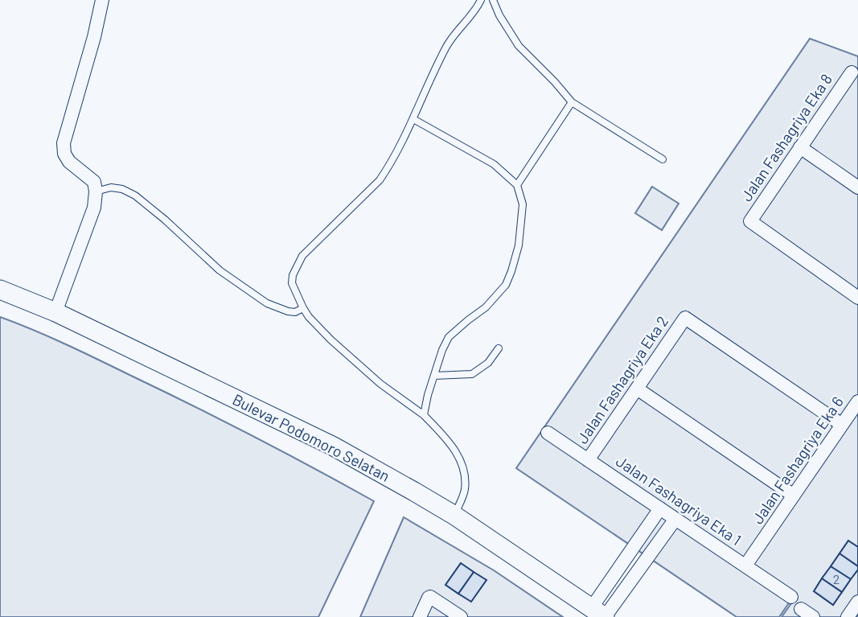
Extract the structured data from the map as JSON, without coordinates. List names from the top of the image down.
{
  "streets": {
    "street": [
      "Jalan Fashagriya Eka 8",
      "Jalan Fashagriya Eka 2",
      "Bulevar Podomoro Selatan",
      "Jalan Fashagriya Eka 6",
      "Jalan Fashagriya Eka 1"
    ]
  },
  "crossings": [
    ["Jalan Fashagriya Eka 2", "Jalan Fashagriya Eka 6"],
    ["Jalan Fashagriya Eka 2", "Jalan Fashagriya Eka 1"],
    ["Jalan Fashagriya Eka 6", "Jalan Fashagriya Eka 1"]
  ],
  "house_numbers": ["2"]
}
